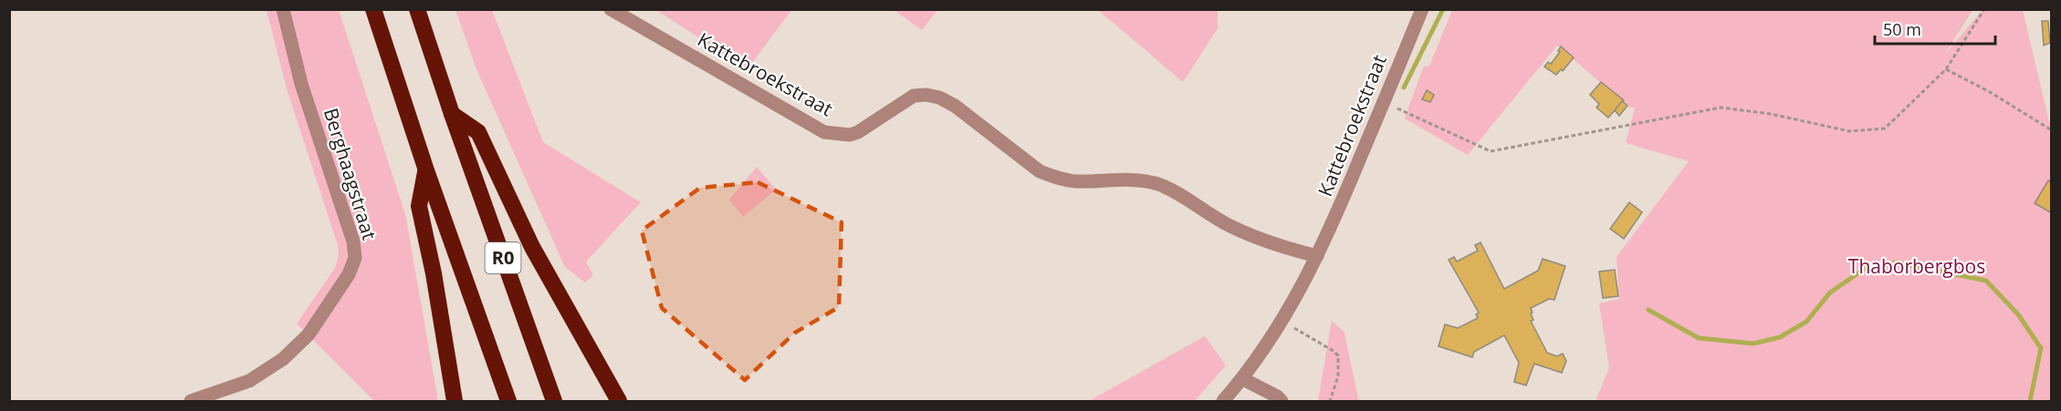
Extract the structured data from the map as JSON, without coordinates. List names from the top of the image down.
{
  "streets": {
    "highway": ["R0"],
    "street": ["Kattebroekstraat", "Berghaagstraat"]
  },
  "parks": ["Thaborbergbos"],
  "scale_bar": "50 m"
}
